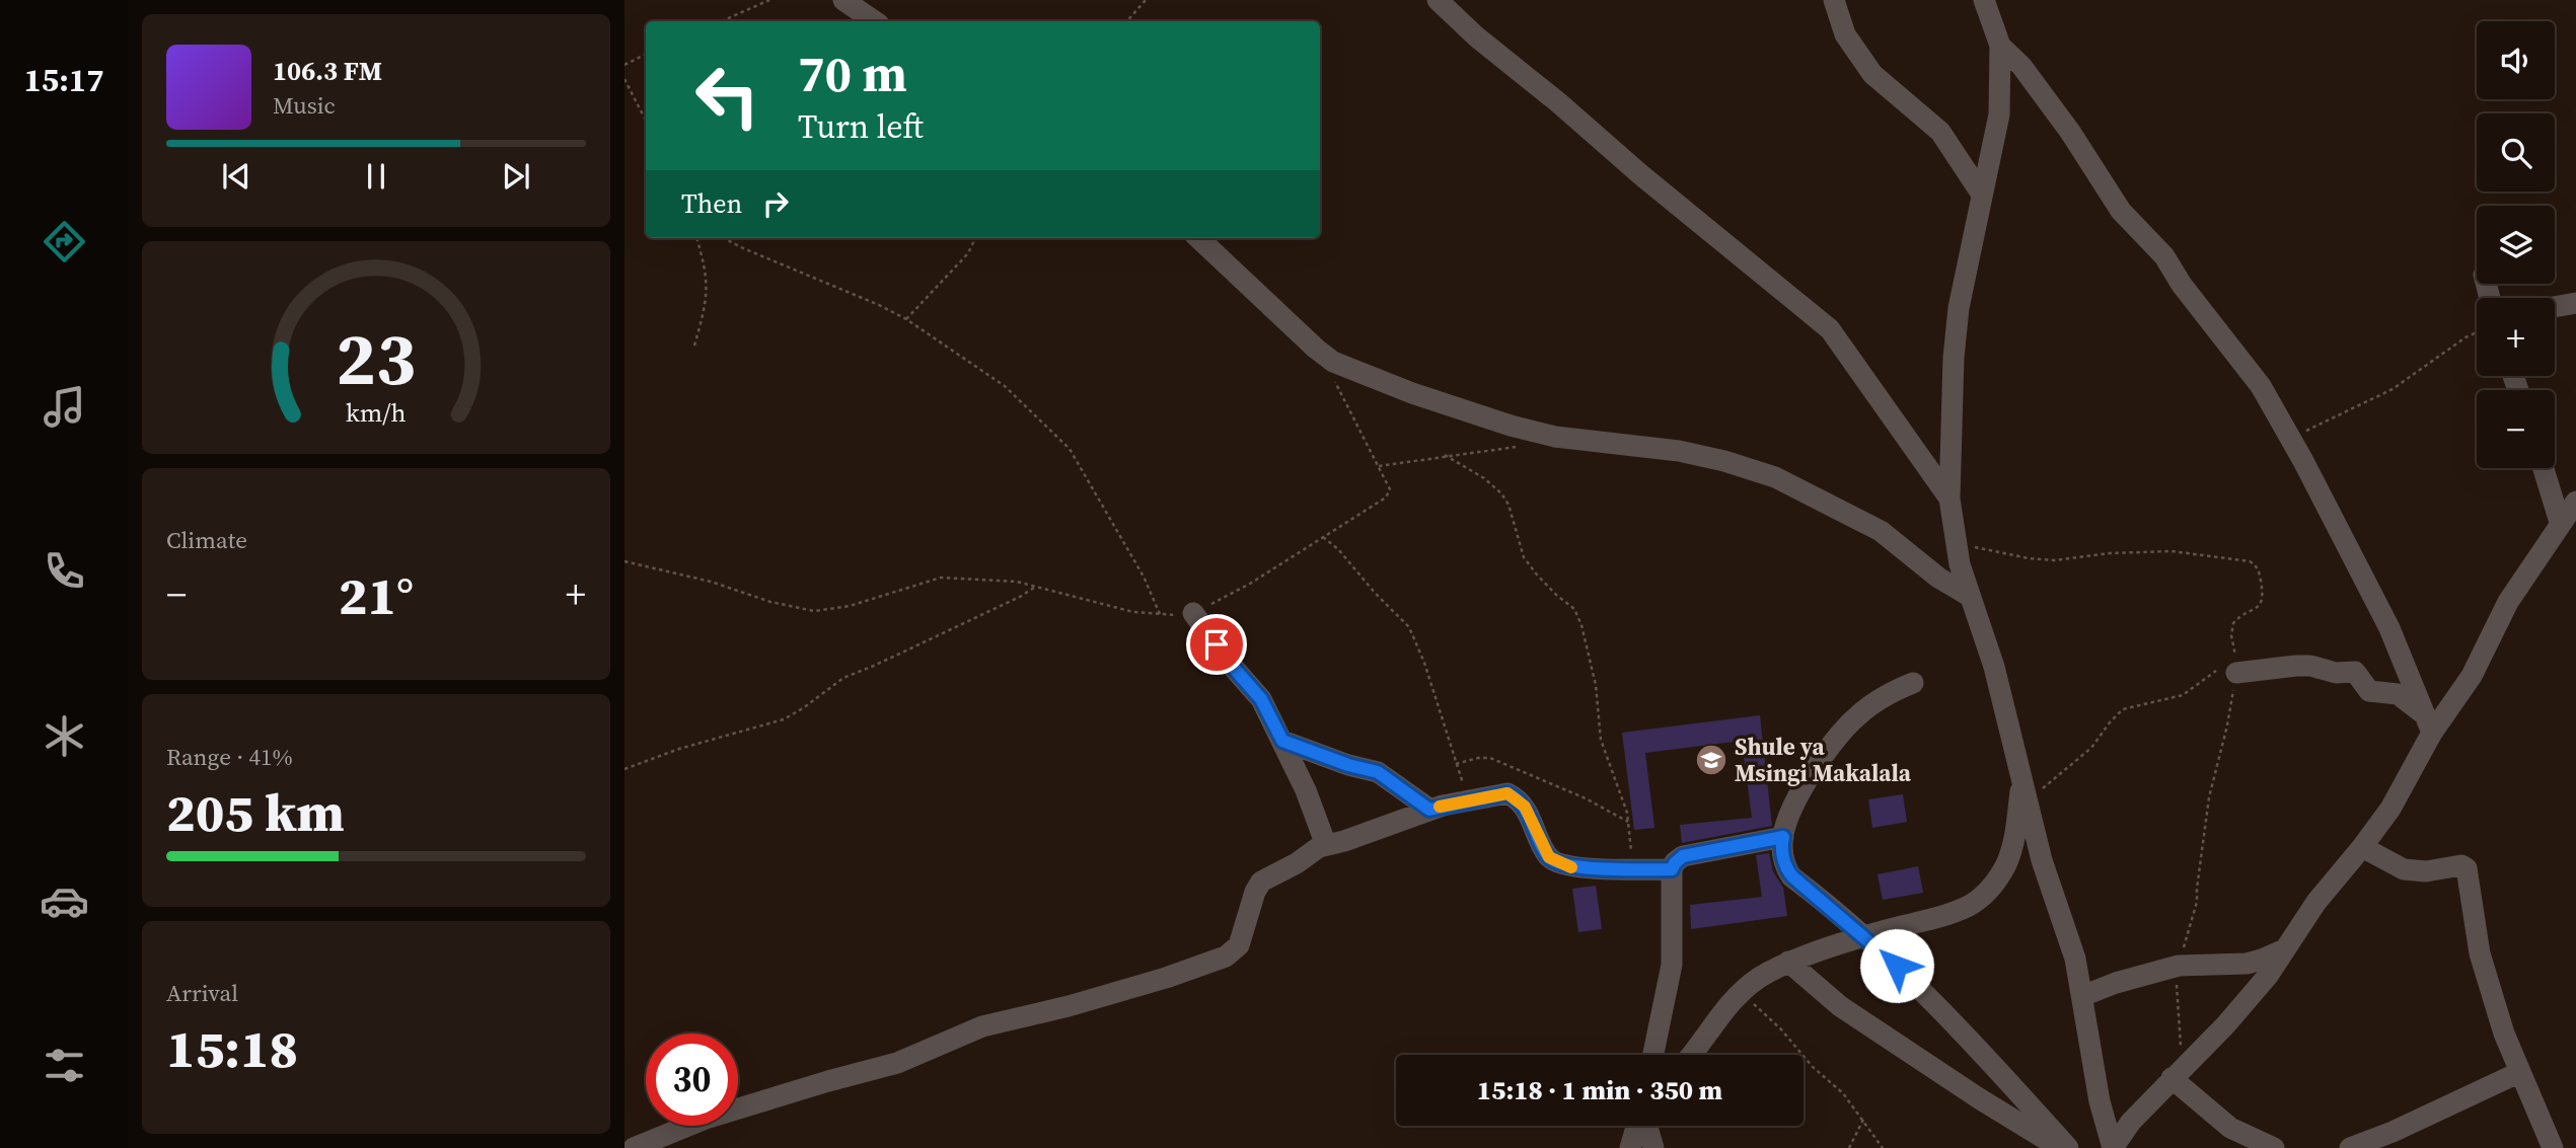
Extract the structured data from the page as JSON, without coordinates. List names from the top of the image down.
{
  "places": {
    "school or university": ["Shule ya Msingi Makalala"]
  },
  "page": {
    "tabs": "15:17",
    "map_buttons": ["+", "−"],
    "turn": ["70 m", "Turn left"],
    "song": ["106.3 FM", "Music"],
    "then": "Then",
    "tile": [
      "Climate",
      ["Range · 41%", "205 km"],
      ["Arrival", "15:18"]
    ],
    "heat": ["−", "21°", "+"],
    "limit": "30",
    "trip": "15:18 · 1 min · 350 m",
    "gauge": ["23", "km/h"]
  }
}
